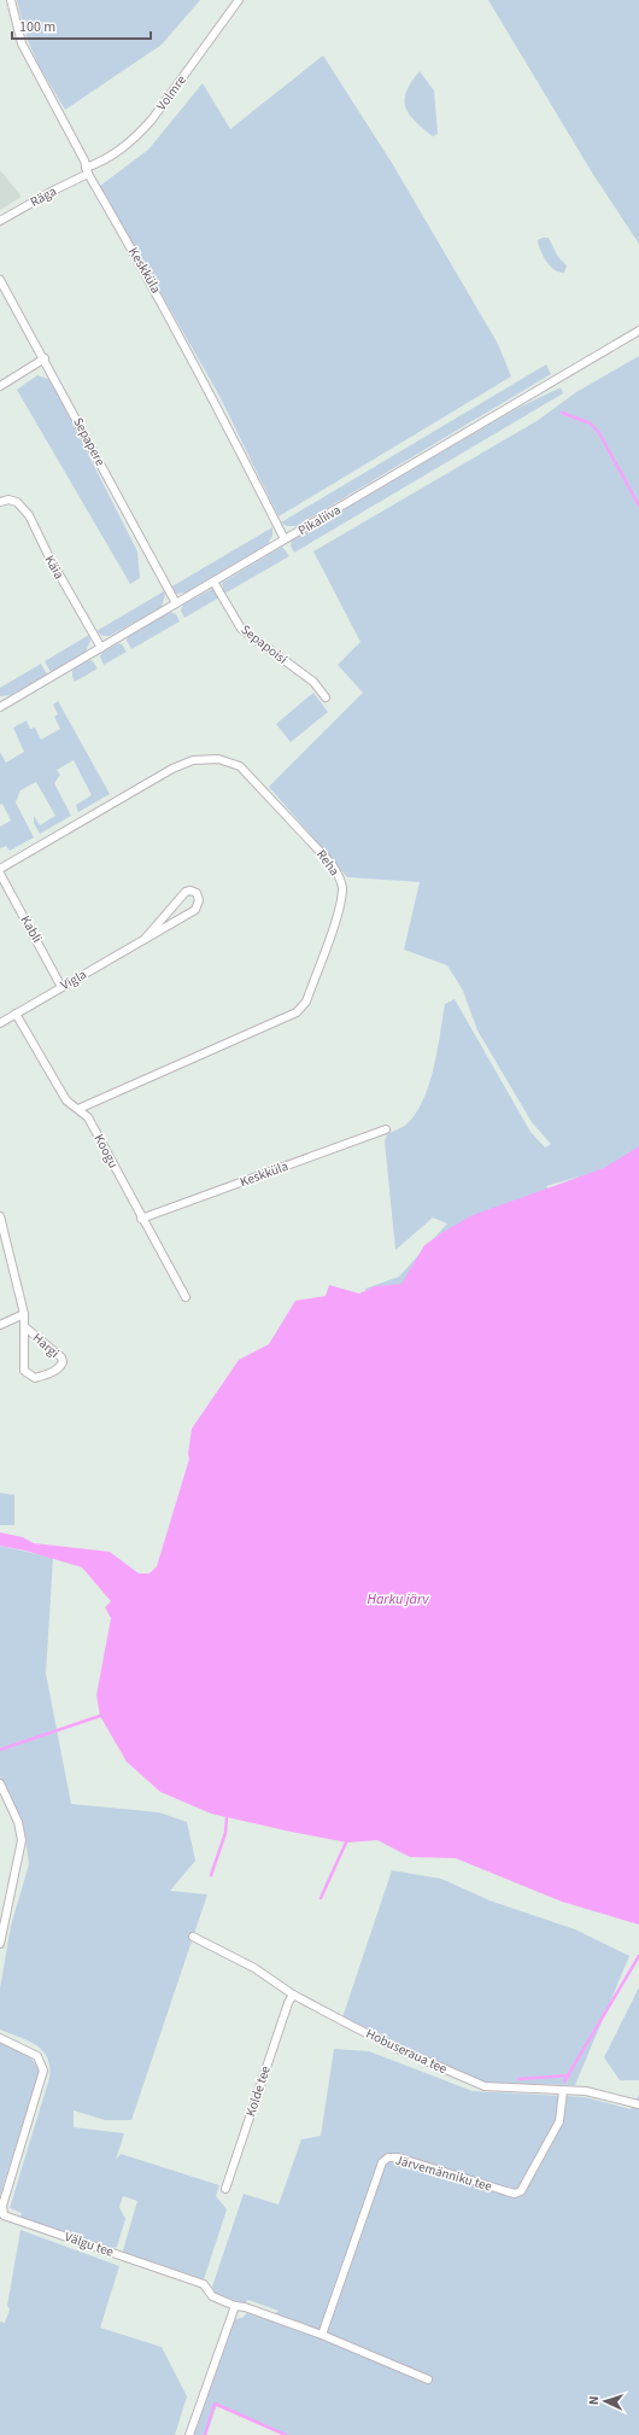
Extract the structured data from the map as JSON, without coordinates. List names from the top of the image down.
{
  "streets": {
    "street": [
      "Volmre",
      "Räga",
      "Keskküla",
      "Sepapere",
      "Pikaliiva",
      "Käia",
      "Sepapoisi",
      "Reha",
      "Kabli",
      "Vigla",
      "Koogu",
      "Hargi",
      "Hobuseraua tee",
      "Kolde tee",
      "Järvemänniku tee",
      "Välgu tee"
    ]
  },
  "crossings": [
    ["Volmre", "Räga"],
    ["Volmre", "Keskküla"],
    ["Räga", "Keskküla"],
    ["Keskküla", "Pikaliiva"],
    ["Keskküla", "Koogu"],
    ["Sepapere", "Pikaliiva"],
    ["Pikaliiva", "Käia"],
    ["Pikaliiva", "Sepapoisi"],
    ["Reha", "Koogu"],
    ["Kabli", "Vigla"],
    ["Vigla", "Koogu"],
    ["Hobuseraua tee", "Kolde tee"],
    ["Hobuseraua tee", "Järvemänniku tee"]
  ],
  "water": ["Harku järv"],
  "scale_bar": "100 m",
  "north": "left"
}
